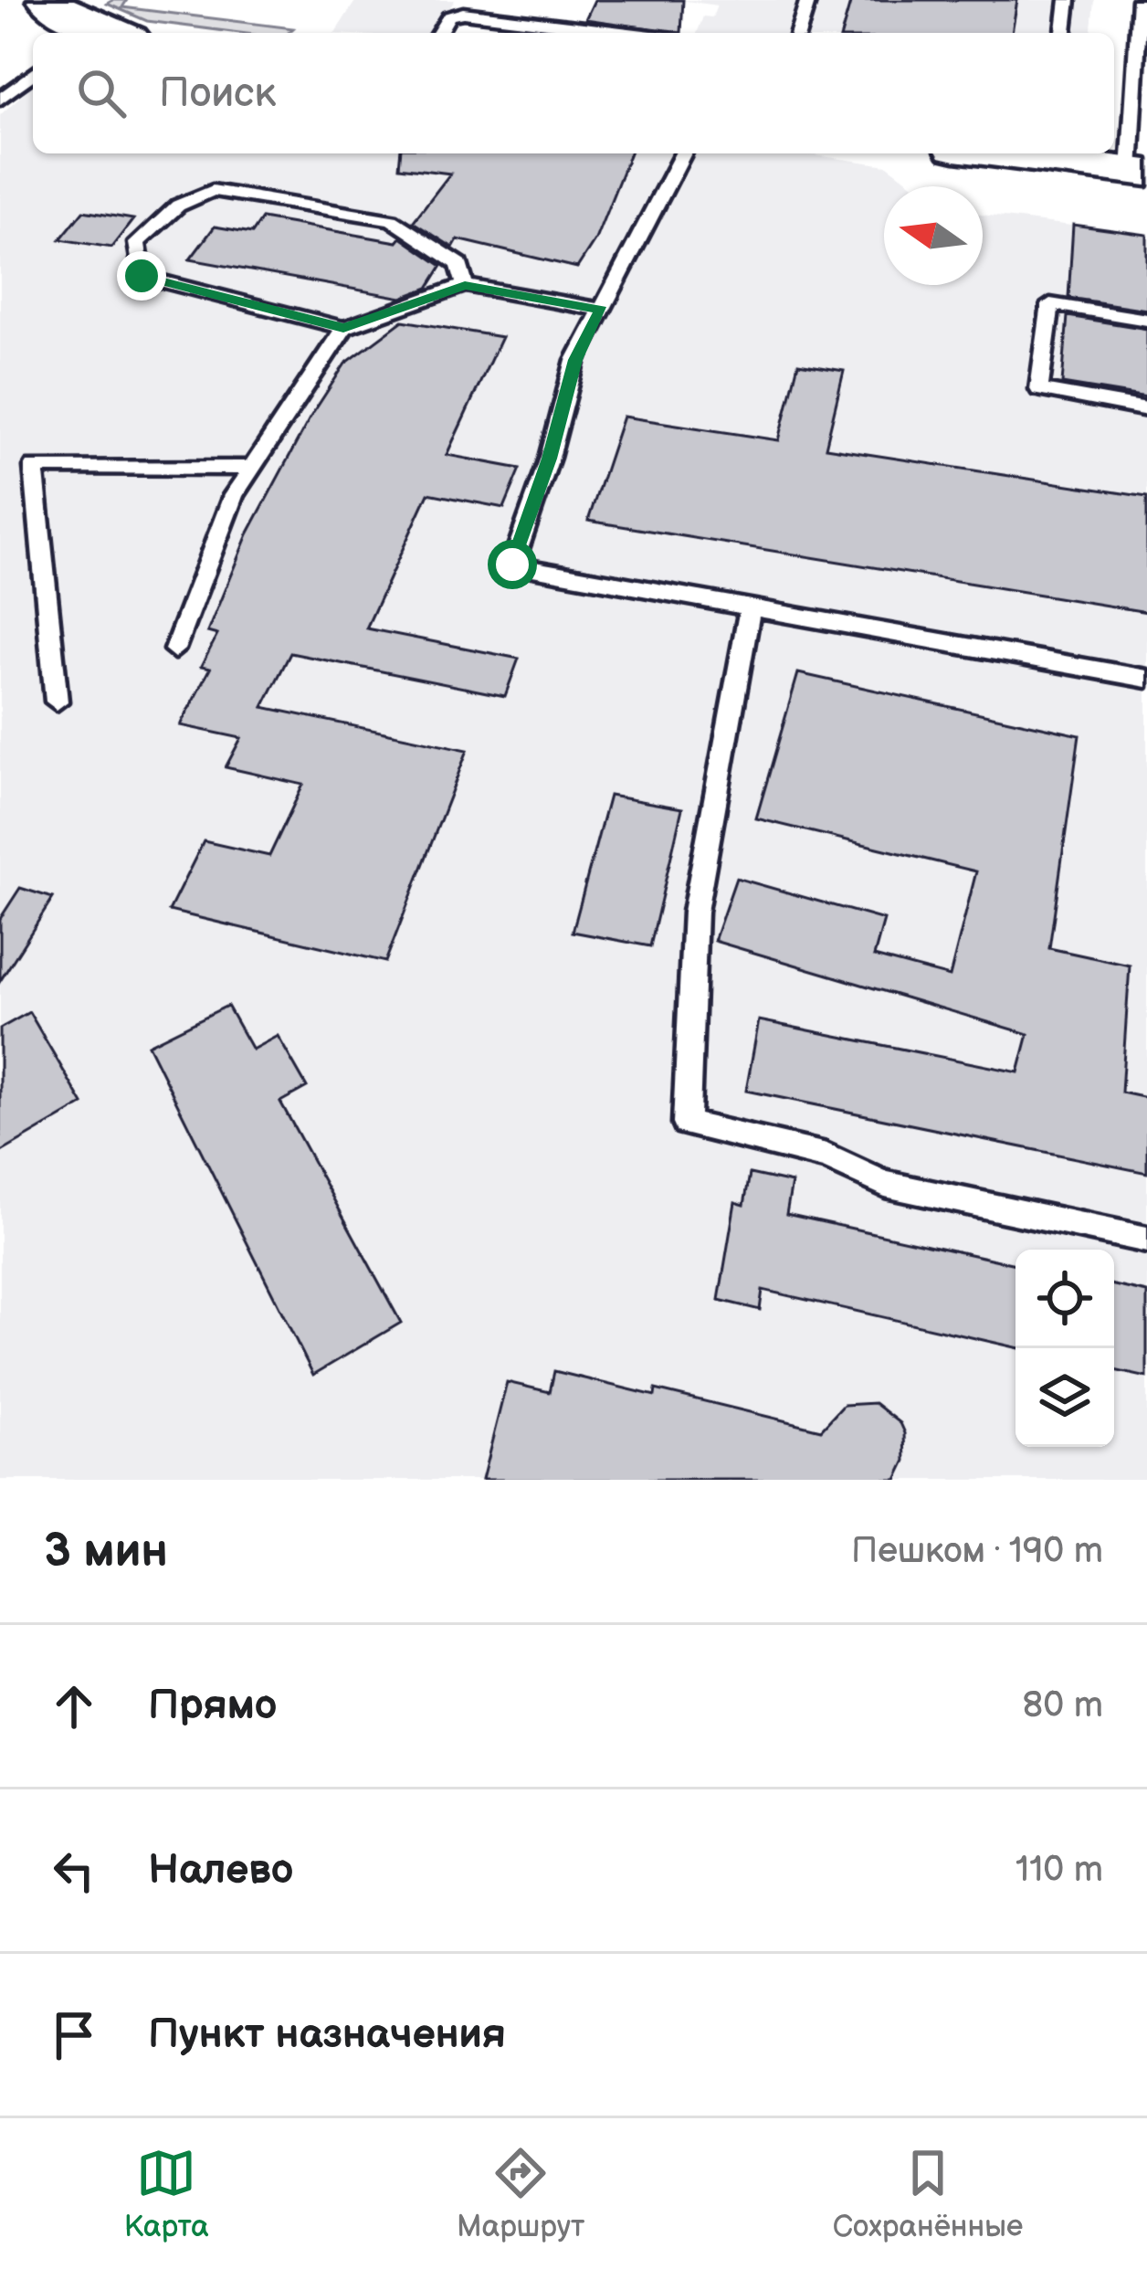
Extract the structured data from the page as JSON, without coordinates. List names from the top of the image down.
{
  "north": "left",
  "page": {
    "search": "Поиск",
    "heading": ["3 мин", "Пешком · 190 m"],
    "list": [
      ["Прямо", "80 m"],
      ["Налево", "110 m"],
      "Пункт назначения"
    ],
    "nav": ["Карта", "Маршрут", "Сохранённые"]
  }
}
